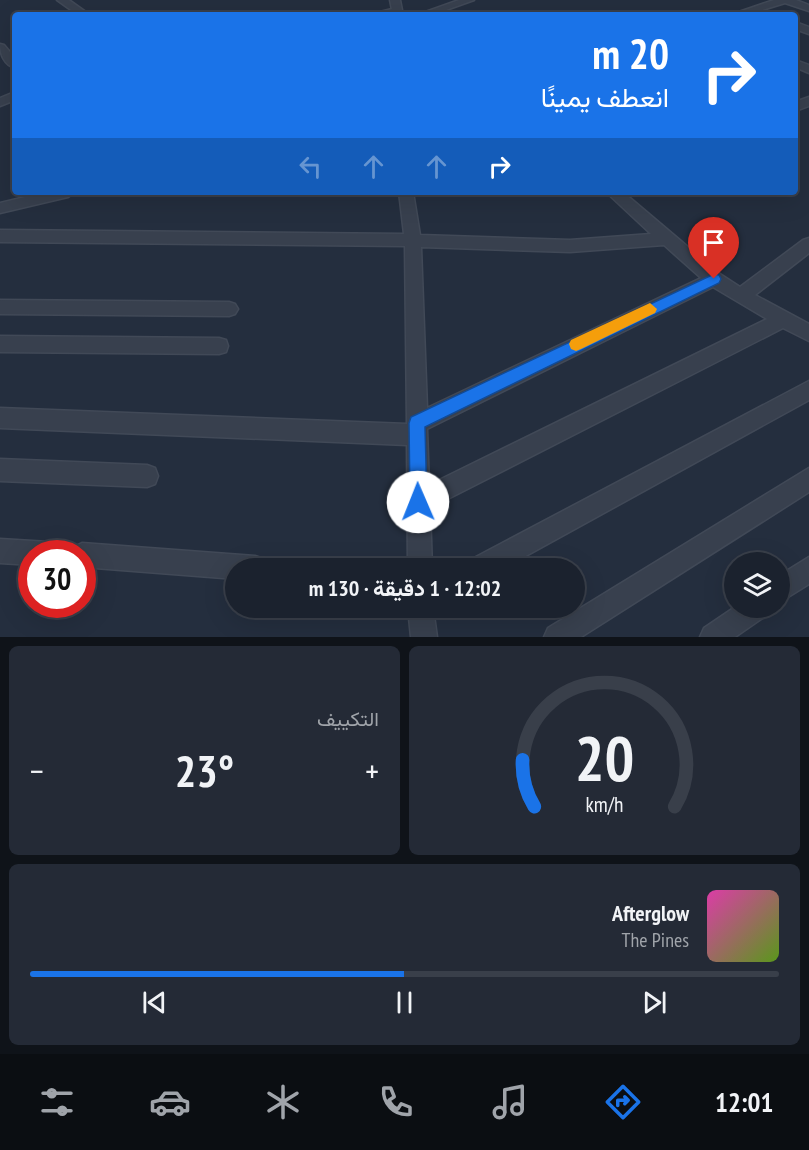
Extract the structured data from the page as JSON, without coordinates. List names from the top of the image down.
{
  "page": {
    "turn": ["20 m", "انعطف يمينًا"],
    "limit": "30",
    "trip": "12:02 · 1 دقيقة · 130 m",
    "tile": "التكييف",
    "heat": ["−", "23°", "+"],
    "song": ["Afterglow", "The Pines"],
    "tabs": "12:01",
    "gauge": ["20", "km/h"]
  }
}
